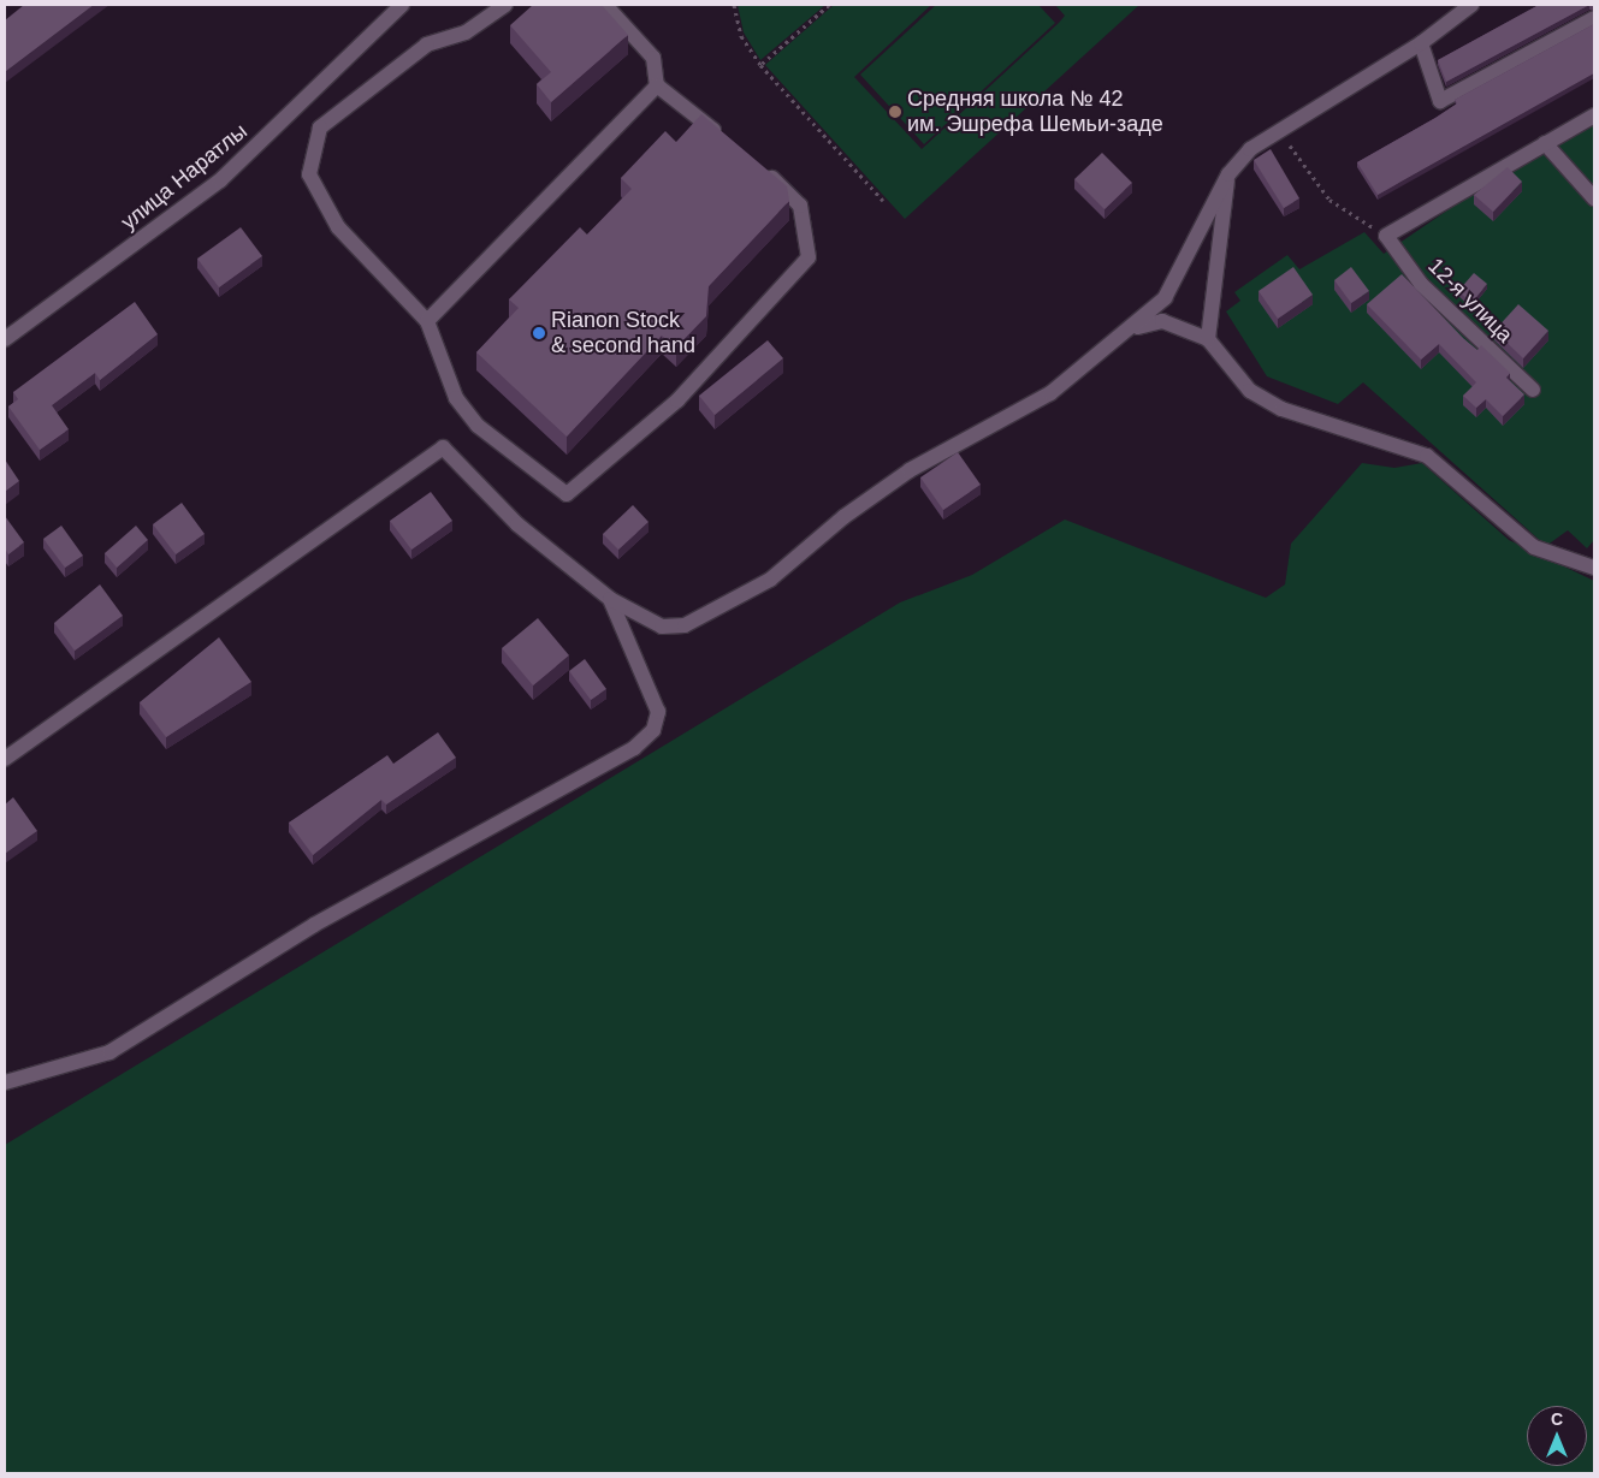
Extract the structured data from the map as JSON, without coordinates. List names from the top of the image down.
{
  "streets": {
    "street": ["улица Наратлы", "12-я улица"]
  },
  "places": ["Средняя школа № 42 им. Эшрефа Шемьи-заде", "Rianon Stock & second hand"],
  "north": "top"
}
